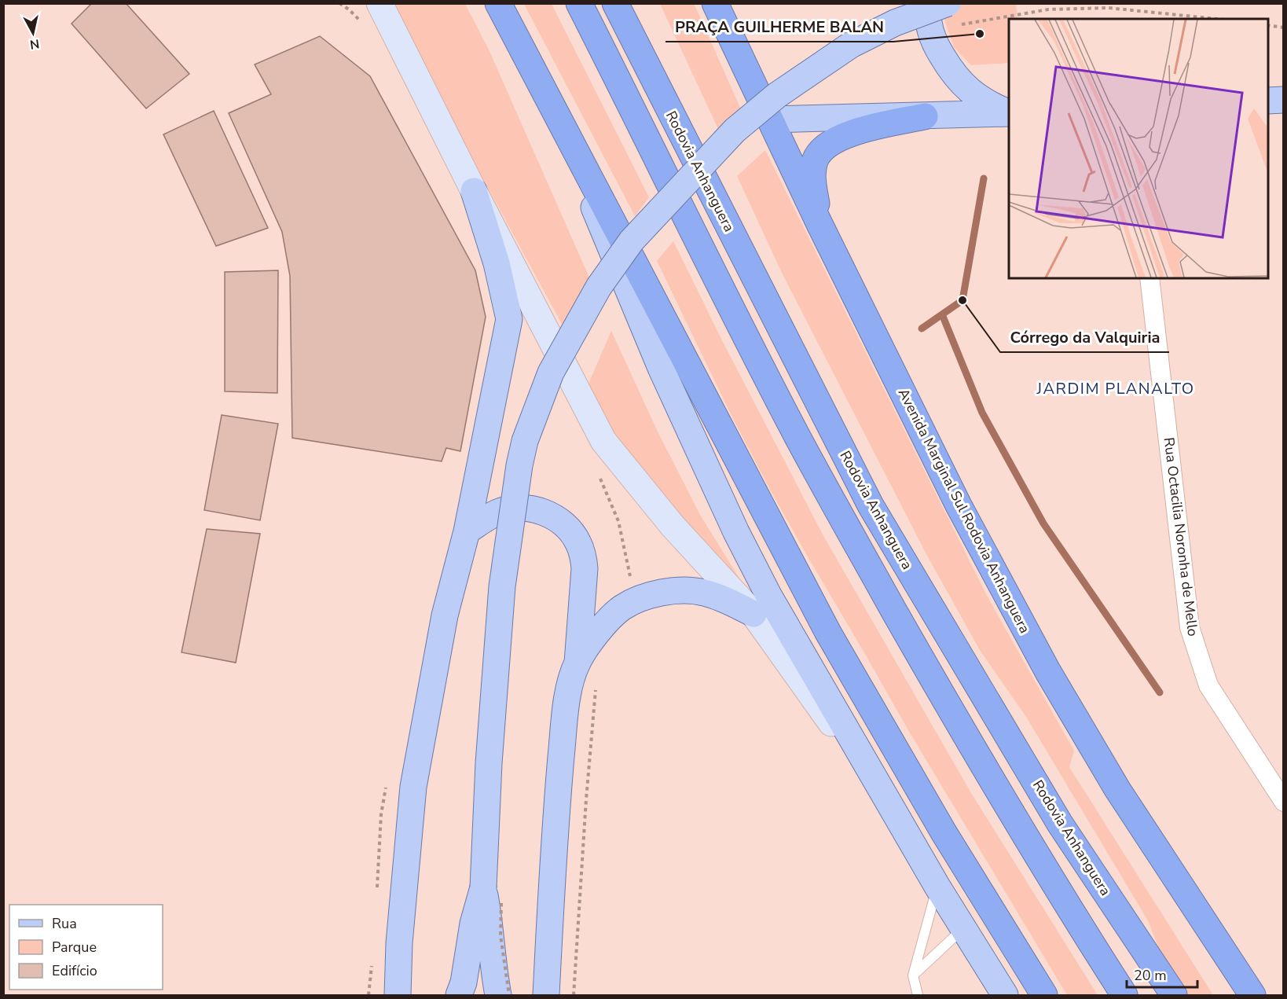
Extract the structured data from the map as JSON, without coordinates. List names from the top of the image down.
{
  "streets": {
    "highway": ["Rodovia Anhanguera", "Avenida Marginal Sul Rodovia Anhanguera"],
    "street": ["Rua Octacilia Noronha de Mello"]
  },
  "districts": ["JARDIM PLANALTO"],
  "places": ["PRAÇA GUILHERME BALAN", "Córrego da Valquiria"],
  "legend": ["Rua", "Parque", "Edifício"],
  "scale_bar": "20 m",
  "north": "bottom"
}
